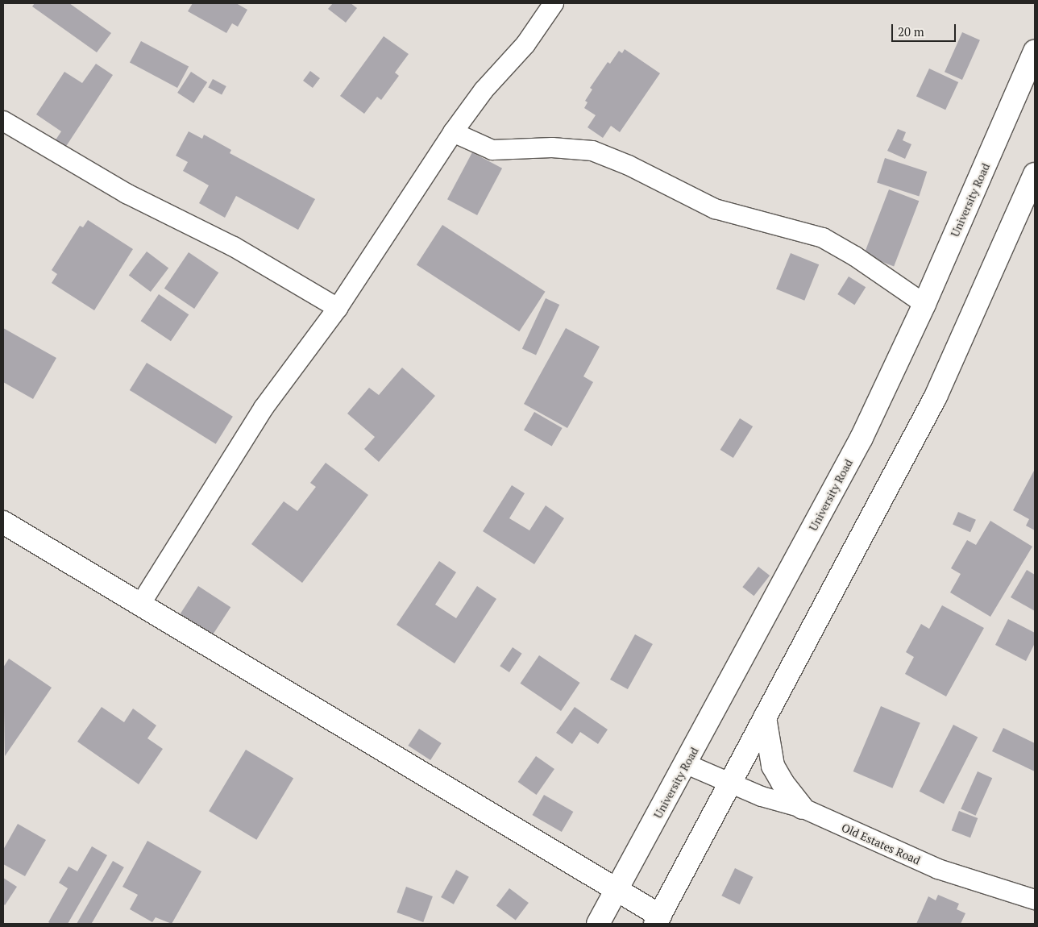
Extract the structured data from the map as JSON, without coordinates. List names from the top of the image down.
{
  "streets": {
    "main road": ["University Road"],
    "street": ["Old Estates Road"]
  },
  "crossings": [
    ["University Road", "Old Estates Road"]
  ],
  "scale_bar": "20 m"
}
